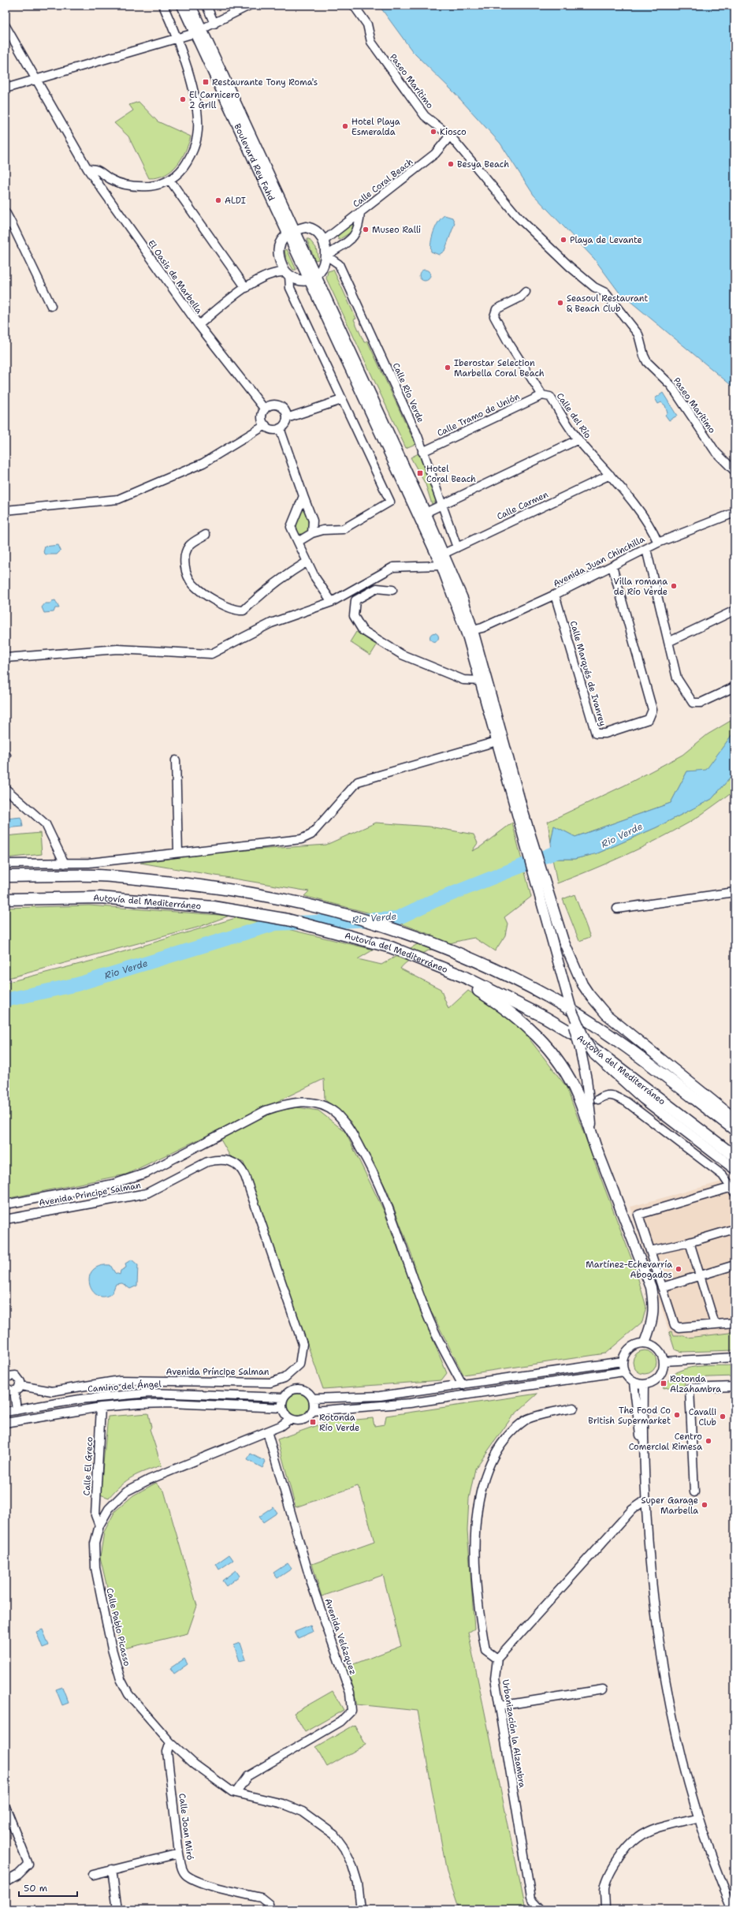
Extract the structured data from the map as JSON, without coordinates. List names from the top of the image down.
{
  "streets": {
    "highway": ["Autovía del Mediterráneo"],
    "main road": ["Boulevard Rey Fahd"],
    "street": [
      "Paseo Marítimo",
      "Calle Coral Beach",
      "El Oasis de Marbella",
      "Calle Río Verde",
      "Calle Tramo de Unión",
      "Calle del Río",
      "Calle Carmen",
      "Avenida Juan Chinchilla",
      "Calle Marqués de Ivanrey",
      "Avenida Principe Salman",
      "Avenida Príncipe Salman",
      "Camino del Ángel",
      "Calle El Greco",
      "Calle Pablo Picasso",
      "Avenida Velázquez",
      "Urbanización la Alzambra",
      "Calle Joan Miró"
    ]
  },
  "crossings": [
    ["Paseo Marítimo", "Calle Coral Beach"],
    ["Calle Río Verde", "Calle Tramo de Unión"],
    ["Calle Río Verde", "Calle Carmen"],
    ["Calle Tramo de Unión", "Calle del Río"],
    ["Calle del Río", "Calle Carmen"],
    ["Calle del Río", "Avenida Juan Chinchilla"],
    ["Avenida Juan Chinchilla", "Calle Marqués de Ivanrey"],
    ["Avenida Principe Salman", "Avenida Príncipe Salman"],
    ["Camino del Ángel", "Calle Pablo Picasso"],
    ["Calle El Greco", "Calle Pablo Picasso"],
    ["Calle Pablo Picasso", "Avenida Velázquez"],
    ["Calle Pablo Picasso", "Calle Joan Miró"]
  ],
  "water": ["Rio Verde"],
  "places": {
    "transit": [
      "Restaurante Tony Roma's",
      "Hotel Coral Beach",
      "Rotonda Alzahambra",
      "Rotonda Río Verde"
    ],
    "other": [
      "El Carnicero 2 Grill",
      "Hotel Playa Esmeralda",
      "Kiosco",
      "Besya Beach",
      "ALDI",
      "Museo Ralli",
      "Playa de Levante",
      "Seasoul Restaurant & Beach Club",
      "Iberostar Selection Marbella Coral Beach",
      "Villa romana de Río Verde",
      "Martínez-Echevarría Abogados",
      "The Food Co British Supermarket",
      "Cavalli Club",
      "Centro Comercial Rimesa",
      "Super Garage Marbella"
    ]
  },
  "scale_bar": "50 m"
}
